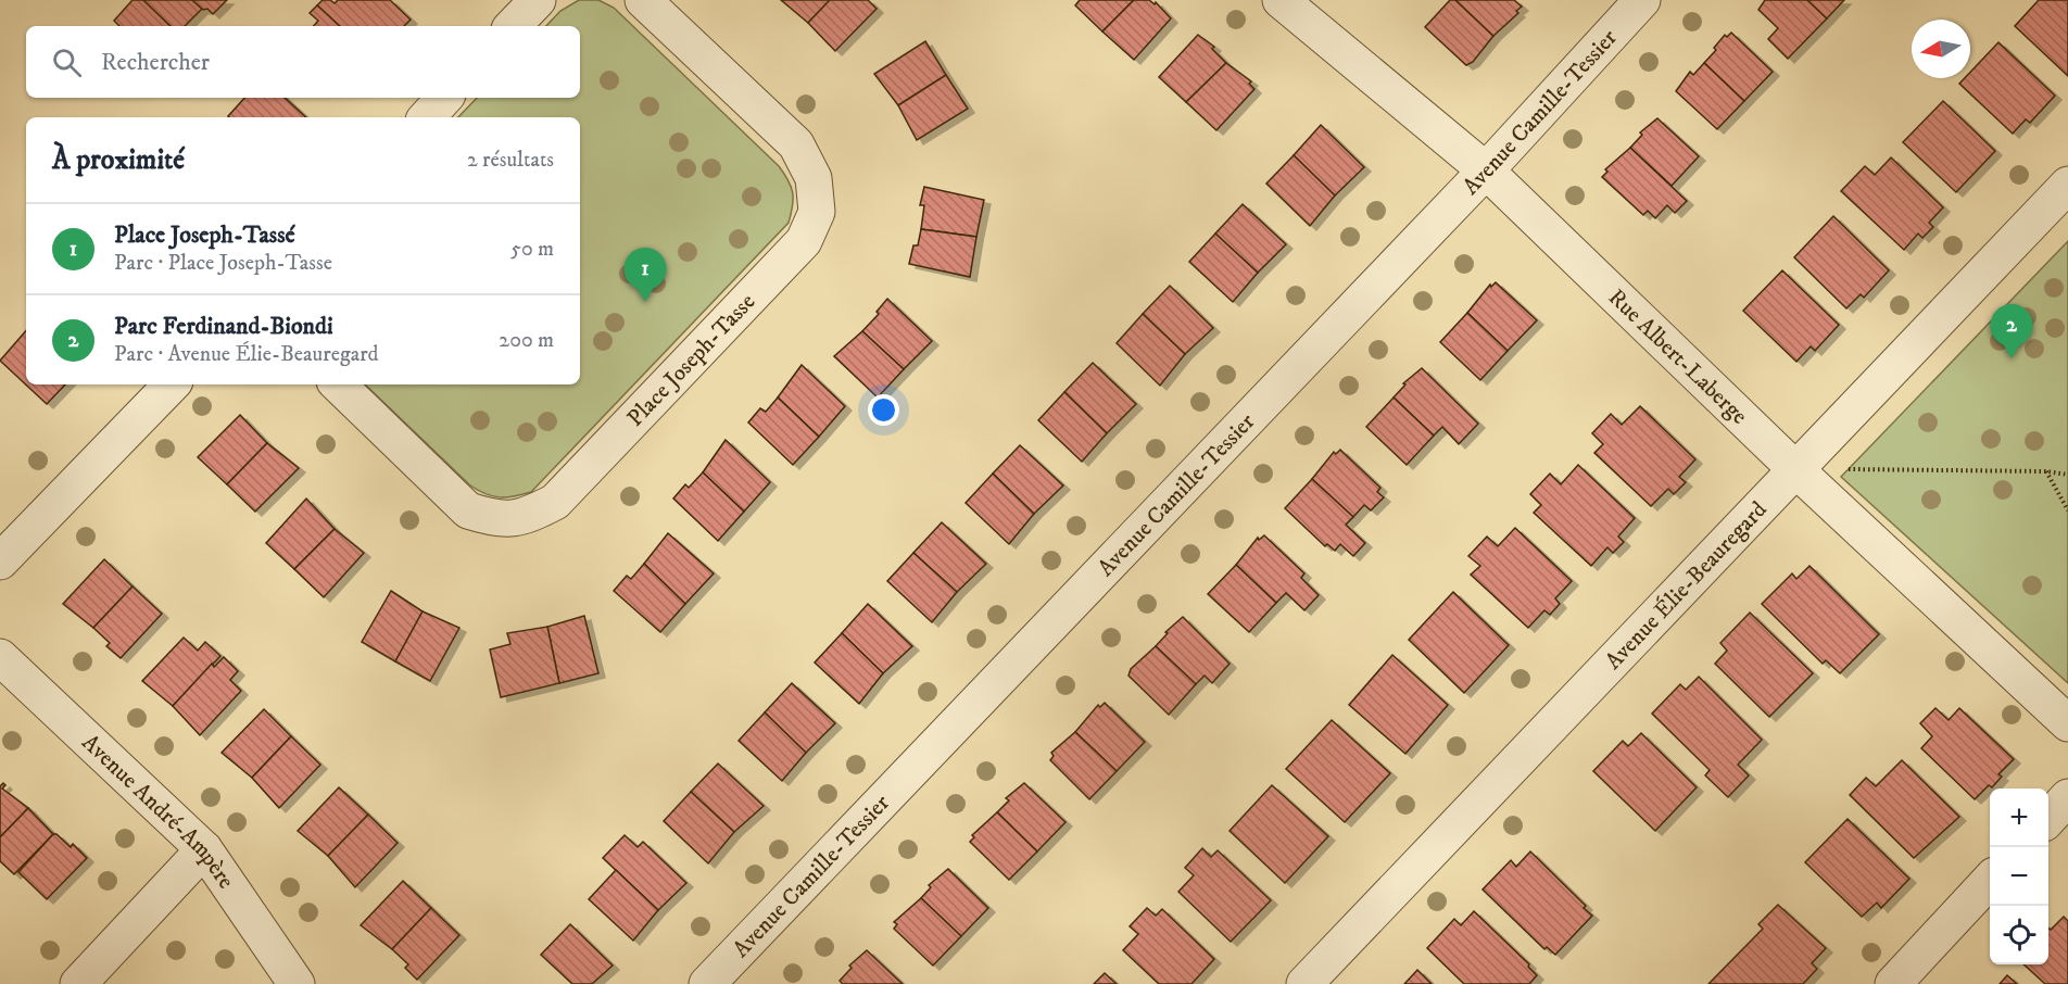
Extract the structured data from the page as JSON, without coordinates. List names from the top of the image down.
{
  "streets": {
    "street": [
      "Avenue Camille-Tessier",
      "Rue Albert-Laberge",
      "Place Joseph-Tasse",
      "Avenue Élie-Beauregard",
      "Avenue André-Ampère"
    ]
  },
  "crossings": [
    ["Avenue Camille-Tessier", "Rue Albert-Laberge"],
    ["Rue Albert-Laberge", "Avenue Élie-Beauregard"]
  ],
  "north": "left",
  "page": {
    "search": "Rechercher",
    "heading": ["À proximité", "2 résultats"],
    "list": [
      {
        "mark": "1",
        "name": "Place Joseph-Tassé",
        "note": "Parc · Place Joseph-Tasse",
        "value": "50 m"
      },
      {
        "mark": "2",
        "name": "Parc Ferdinand-Biondi",
        "note": "Parc · Avenue Élie-Beauregard",
        "value": "200 m"
      }
    ],
    "pins": ["1", "2"],
    "map_buttons": ["+", "−"]
  }
}
